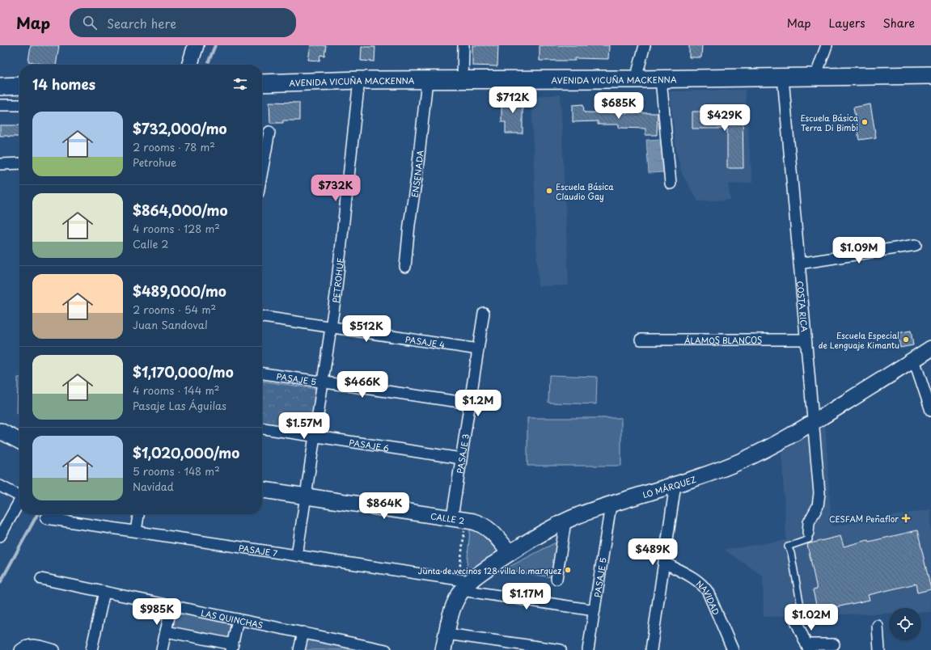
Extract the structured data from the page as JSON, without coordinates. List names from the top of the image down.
{
  "streets": {
    "main road": ["AVENIDA VICUÑA MACKENNA"],
    "street": [
      "ENSENADA",
      "PETROHUE",
      "COSTA RICA",
      "ÁLAMOS BLANCOS",
      "PASAJE 4",
      "PASAJE 5",
      "PASAJE 6",
      "PASAJE 3",
      "LO MÁRQUEZ",
      "CALLE 2",
      "PASAJE 7",
      "NAVIDAD",
      "LAS QUINCHAS"
    ]
  },
  "crossings": [
    ["AVENIDA VICUÑA MACKENNA", "ENSENADA"],
    ["AVENIDA VICUÑA MACKENNA", "PETROHUE"],
    ["AVENIDA VICUÑA MACKENNA", "COSTA RICA"],
    ["PETROHUE", "PASAJE 4"],
    ["PETROHUE", "PASAJE 5"],
    ["PETROHUE", "PASAJE 6"],
    ["PETROHUE", "CALLE 2"],
    ["PETROHUE", "PASAJE 7"],
    ["COSTA RICA", "ÁLAMOS BLANCOS"],
    ["COSTA RICA", "LO MÁRQUEZ"],
    ["PASAJE 4", "PASAJE 3"],
    ["PASAJE 5", "PASAJE 3"],
    ["PASAJE 5", "LO MÁRQUEZ"],
    ["PASAJE 5", "PASAJE 7"],
    ["PASAJE 6", "PASAJE 3"],
    ["PASAJE 3", "CALLE 2"],
    ["LO MÁRQUEZ", "CALLE 2"],
    ["LO MÁRQUEZ", "PASAJE 7"]
  ],
  "places": {
    "other": [
      "Escuela Básica Terra Di Bimbi",
      "Escuela Básica Claudio Gay",
      "Escuela Especial de Lenguaje Kimantu",
      "Junta de vecinos 128 villa lo marquez"
    ],
    "health": ["CESFAM Peñaflor"]
  },
  "page": {
    "header": "Map",
    "search": "Search here",
    "nav": ["Map", "Layers", "Share"],
    "heading": "14 homes",
    "price": [
      "$712K",
      "$685K",
      "$429K",
      "$732K",
      "$1.09M",
      "$512K",
      "$466K",
      "$1.2M",
      "$1.57M",
      "$864K",
      "$489K",
      "$1.17M",
      "$985K",
      "$1.02M"
    ],
    "list": [
      {
        "name": "$732,000/mo",
        "note": "2 rooms · 78 m² · Petrohue"
      },
      {
        "name": "$864,000/mo",
        "note": "4 rooms · 128 m² · Calle 2"
      },
      {
        "name": "$489,000/mo",
        "note": "2 rooms · 54 m² · Juan Sandoval"
      },
      {
        "name": "$1,170,000/mo",
        "note": "4 rooms · 144 m² · Pasaje Las Águilas"
      },
      {
        "name": "$1,020,000/mo",
        "note": "5 rooms · 148 m² · Navidad"
      }
    ]
  }
}
